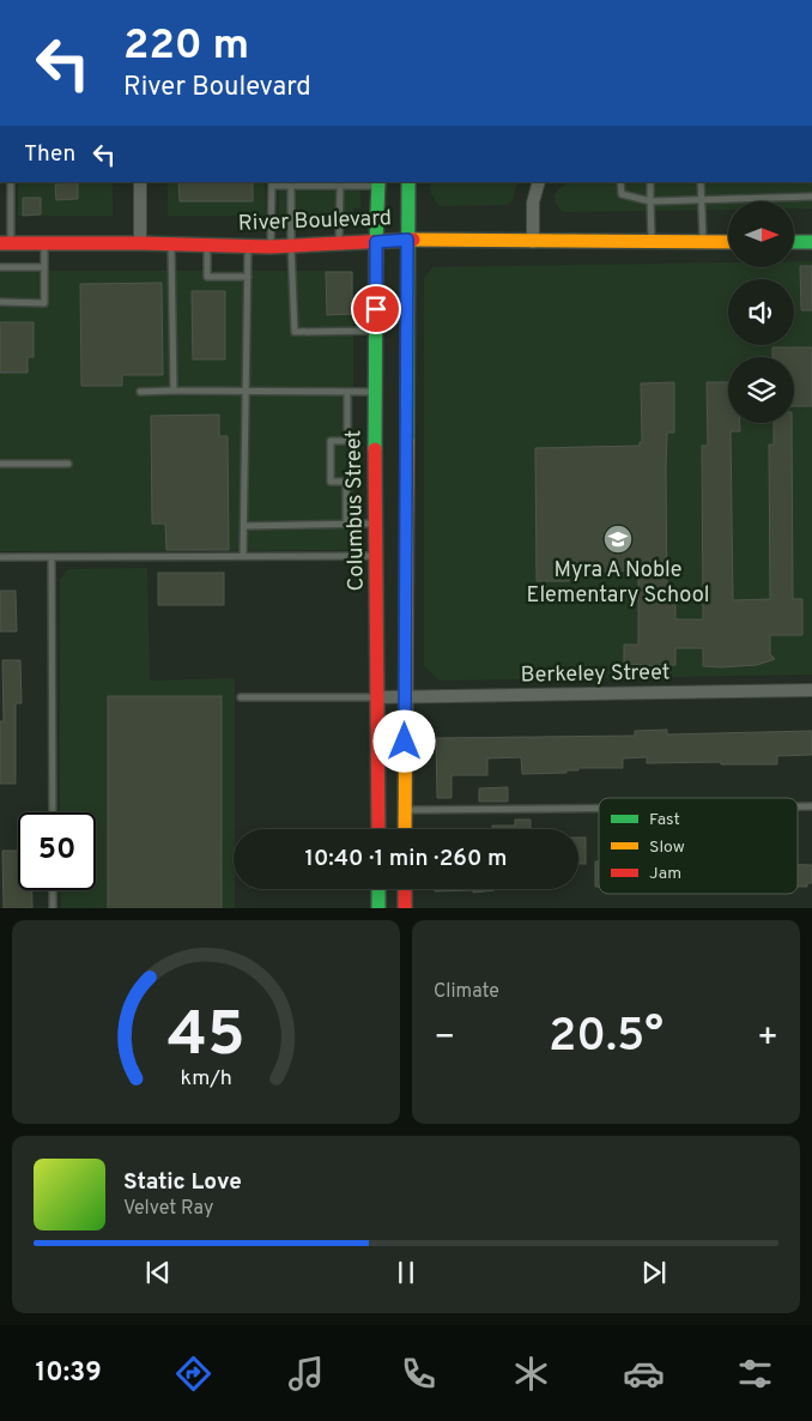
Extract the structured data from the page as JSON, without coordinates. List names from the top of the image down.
{
  "streets": {
    "main road": ["River Boulevard", "Columbus Street"],
    "street": ["Berkeley Street"]
  },
  "crossings": [
    ["River Boulevard", "Columbus Street"],
    ["Columbus Street", "Berkeley Street"]
  ],
  "places": {
    "school or university": ["Myra A Noble Elementary School"]
  },
  "legend": ["Fast", "Slow", "Jam"],
  "north": "right",
  "page": {
    "turn": ["220 m", "River Boulevard"],
    "then": "Then",
    "limit": "50",
    "trip": "10:40 · 1 min · 260 m",
    "tile": "Climate",
    "heat": ["−", "20.5°", "+"],
    "song": ["Static Love", "Velvet Ray"],
    "tabs": "10:39",
    "gauge": ["45", "km/h"]
  }
}
